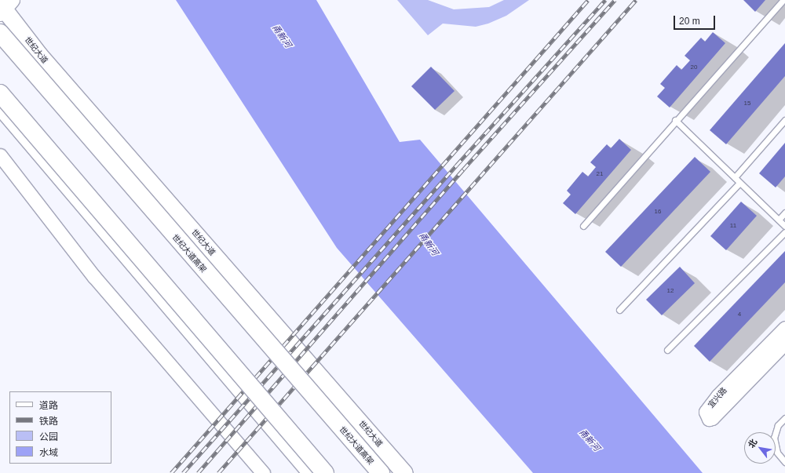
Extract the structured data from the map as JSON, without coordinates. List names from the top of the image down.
{
  "streets": {
    "highway": ["世纪大道高架"],
    "main road": ["世纪大道"],
    "street": ["宜兴路"]
  },
  "water": ["甬新河"],
  "house_numbers": [
    "20",
    "15",
    "21",
    "16",
    "11",
    "12",
    "4"
  ],
  "legend": [
    "道路",
    "铁路",
    "公园",
    "水域"
  ],
  "scale_bar": "20 m",
  "north": "top left"
}
